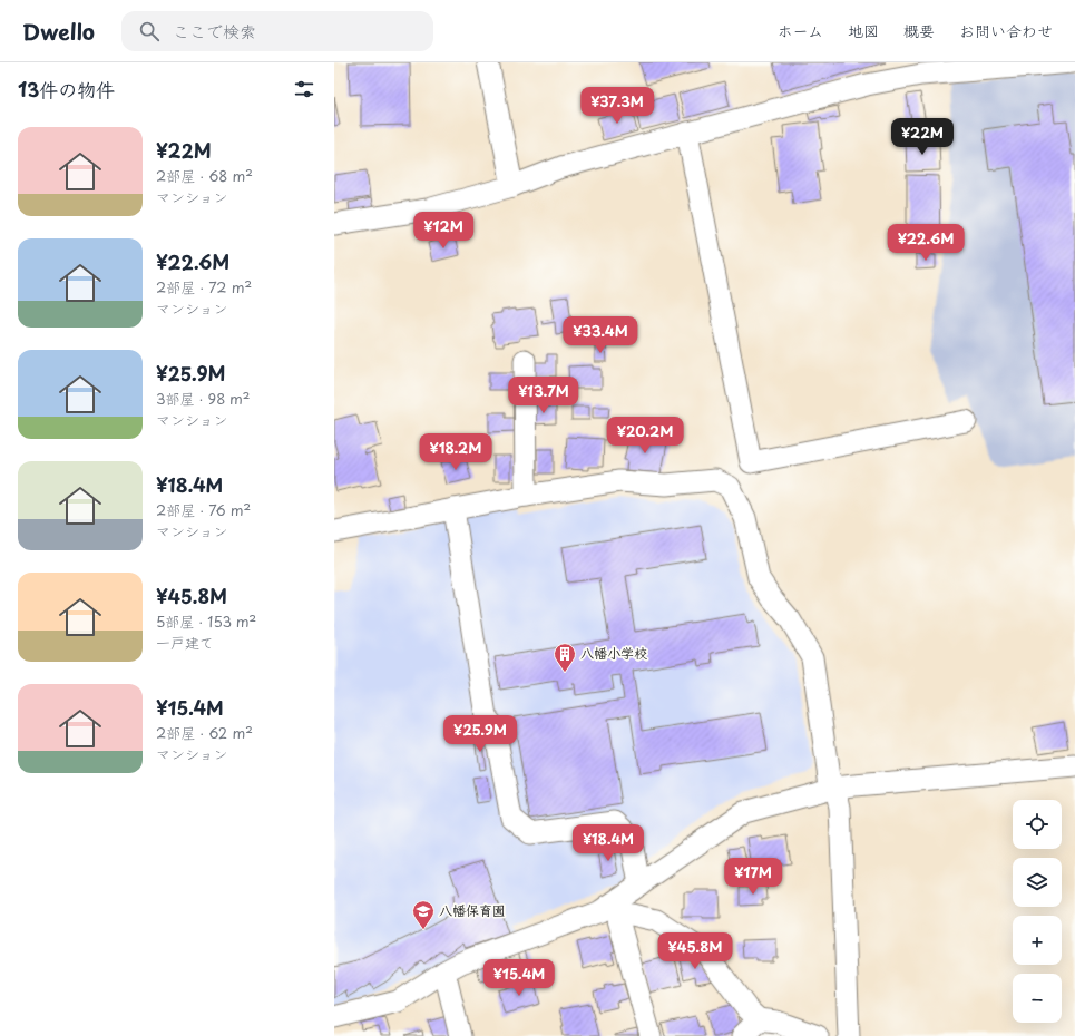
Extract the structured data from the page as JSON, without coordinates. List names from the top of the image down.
{
  "places": {
    "building": ["八幡小学校"],
    "school or university": ["八幡保育園"]
  },
  "page": {
    "header": "Dwello",
    "search": "ここで検索",
    "nav": [
      "ホーム",
      "地図",
      "概要",
      "お問い合わせ"
    ],
    "heading": "13件の物件",
    "price": [
      "¥37.3M",
      "¥22M",
      "¥12M",
      "¥22.6M",
      "¥33.4M",
      "¥13.7M",
      "¥20.2M",
      "¥18.2M",
      "¥25.9M",
      "¥18.4M",
      "¥17M",
      "¥45.8M",
      "¥15.4M"
    ],
    "list": [
      {
        "name": "¥22M",
        "note": "2部屋 · 68 m² · マンション"
      },
      {
        "name": "¥22.6M",
        "note": "2部屋 · 72 m² · マンション"
      },
      {
        "name": "¥25.9M",
        "note": "3部屋 · 98 m² · マンション"
      },
      {
        "name": "¥18.4M",
        "note": "2部屋 · 76 m² · マンション"
      },
      {
        "name": "¥45.8M",
        "note": "5部屋 · 153 m² · 一戸建て"
      },
      {
        "name": "¥15.4M",
        "note": "2部屋 · 62 m² · マンション"
      }
    ],
    "map_buttons": ["+", "−"]
  }
}
